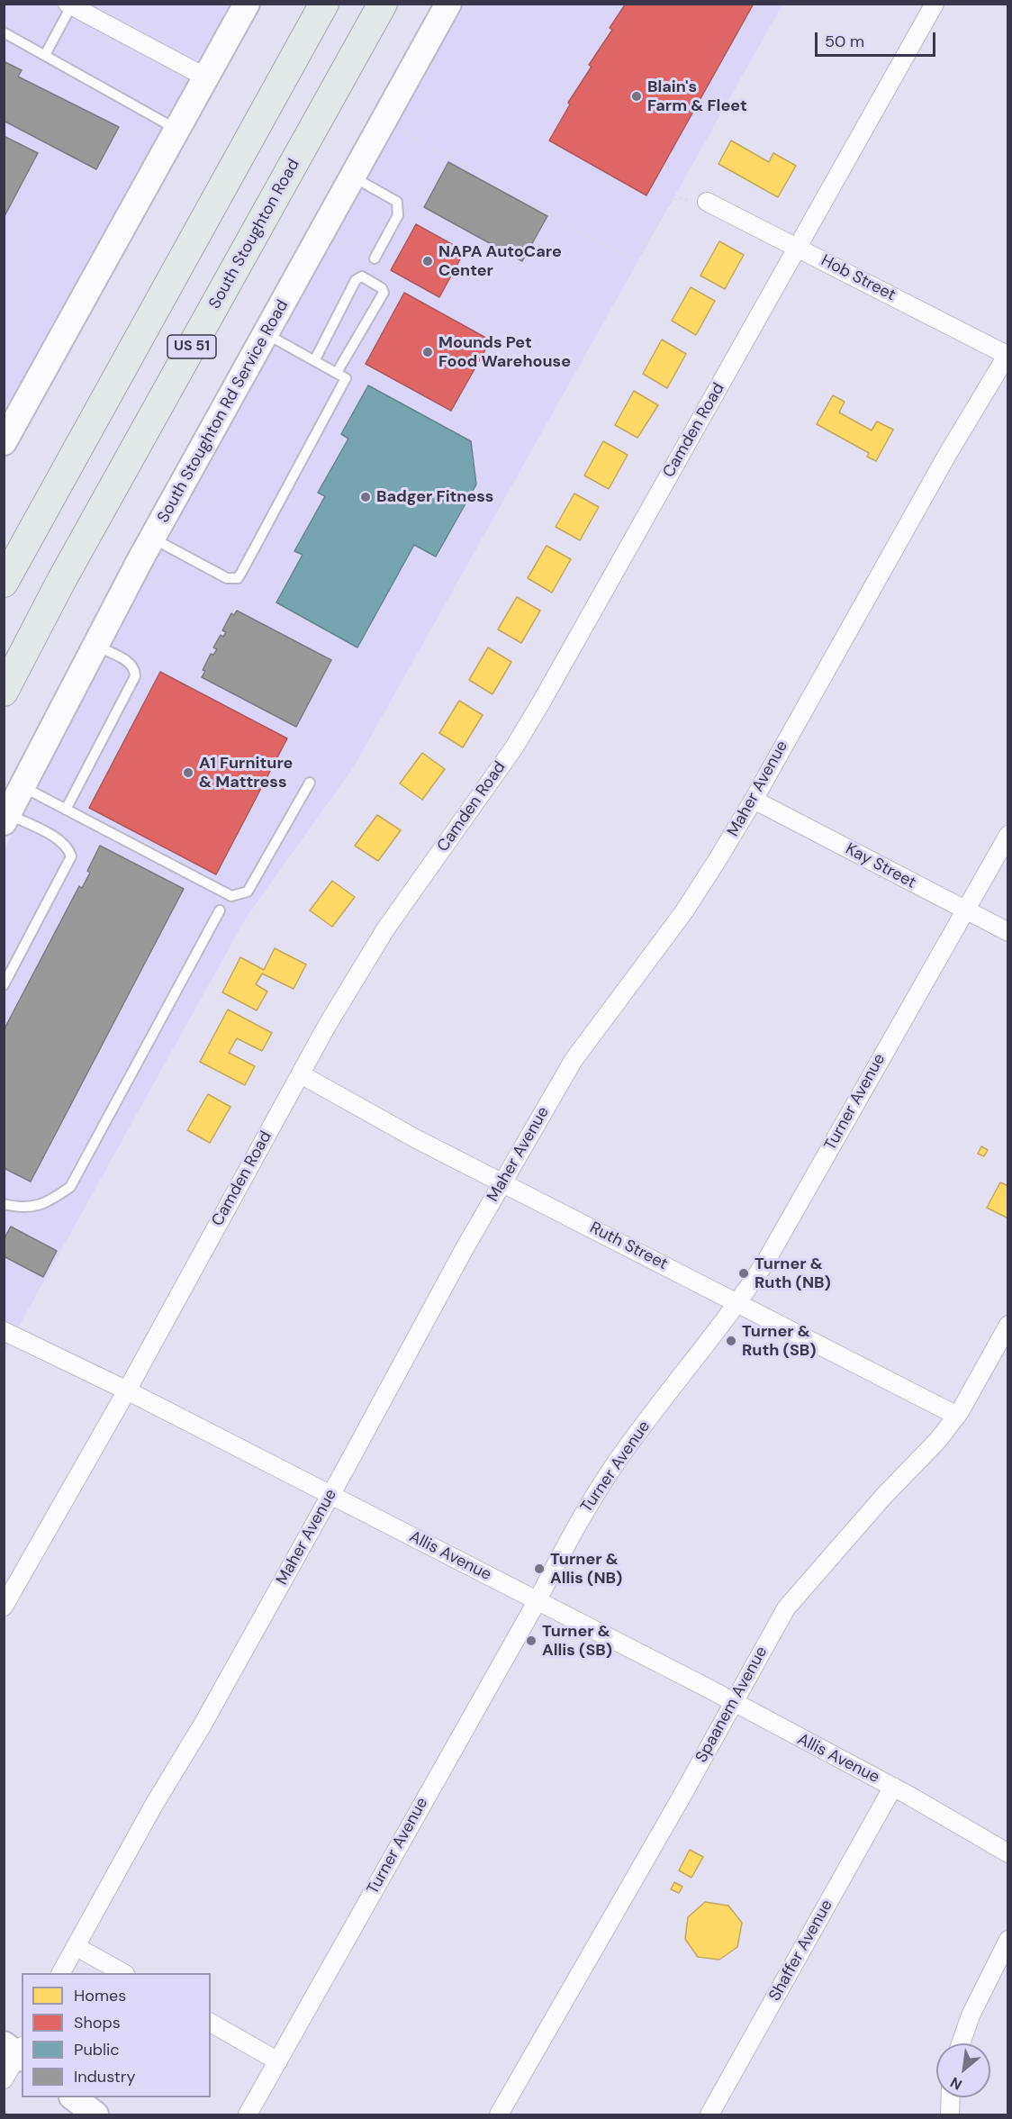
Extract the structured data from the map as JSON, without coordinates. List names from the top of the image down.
{
  "streets": {
    "main road": ["South Stoughton Road", "US 51"],
    "street": [
      "Hob Street",
      "South Stoughton Rd Service Road",
      "Camden Road",
      "Maher Avenue",
      "Kay Street",
      "Turner Avenue",
      "Ruth Street",
      "Allis Avenue",
      "Spaanem Avenue",
      "Shaffer Avenue"
    ]
  },
  "crossings": [
    ["Hob Street", "Camden Road"],
    ["Hob Street", "Maher Avenue"],
    ["Camden Road", "Ruth Street"],
    ["Camden Road", "Allis Avenue"],
    ["Maher Avenue", "Kay Street"],
    ["Maher Avenue", "Ruth Street"],
    ["Maher Avenue", "Allis Avenue"],
    ["Kay Street", "Turner Avenue"],
    ["Turner Avenue", "Ruth Street"],
    ["Turner Avenue", "Allis Avenue"],
    ["Ruth Street", "Spaanem Avenue"],
    ["Allis Avenue", "Spaanem Avenue"],
    ["Allis Avenue", "Shaffer Avenue"]
  ],
  "places": [
    "Blain's Farm & Fleet",
    "NAPA AutoCare Center",
    "Mounds Pet Food Warehouse",
    "Badger Fitness",
    "A1 Furniture & Mattress",
    "Turner & Ruth (NB)",
    "Turner & Ruth (SB)",
    "Turner & Allis (NB)",
    "Turner & Allis (SB)"
  ],
  "legend": [
    "Homes",
    "Shops",
    "Public",
    "Industry"
  ],
  "scale_bar": "50 m",
  "north": "bottom left"
}
